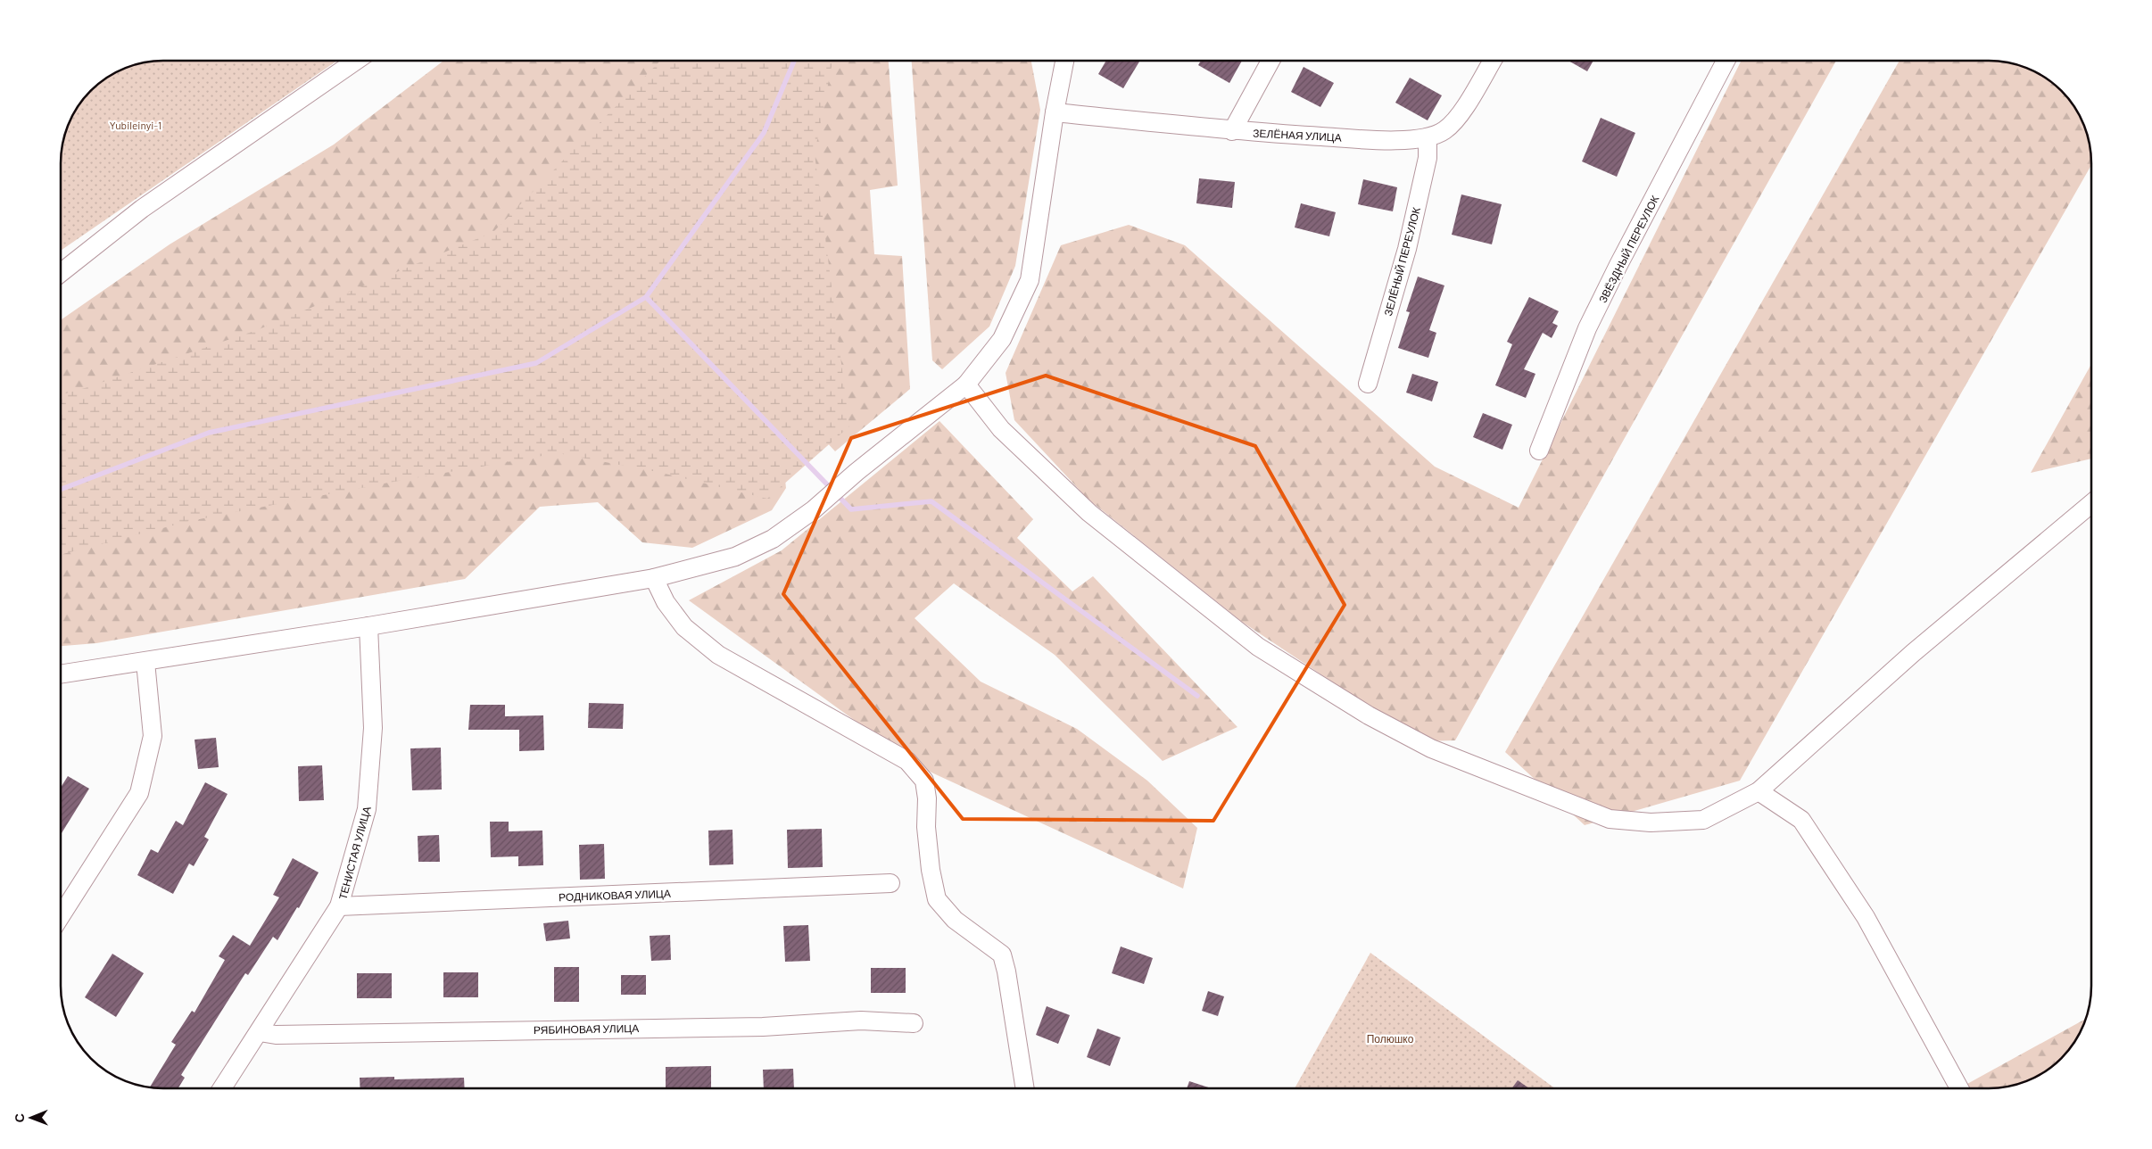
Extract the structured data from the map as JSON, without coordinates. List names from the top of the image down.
{
  "streets": {
    "street": [
      "ЗЕЛЁНАЯ УЛИЦА",
      "ЗВЁЗДНЫЙ ПЕРЕУЛОК",
      "ЗЕЛЁНЫЙ ПЕРЕУЛОК",
      "ТЕНИСТАЯ УЛИЦА",
      "РОДНИКОВАЯ УЛИЦА",
      "РЯБИНОВАЯ УЛИЦА"
    ]
  },
  "crossings": [
    ["ЗЕЛЁНАЯ УЛИЦА", "ЗЕЛЁНЫЙ ПЕРЕУЛОК"],
    ["ТЕНИСТАЯ УЛИЦА", "РОДНИКОВАЯ УЛИЦА"],
    ["ТЕНИСТАЯ УЛИЦА", "РЯБИНОВАЯ УЛИЦА"]
  ],
  "parks": ["Yubileinyi-1", "Полюшко"],
  "north": "left"
}
